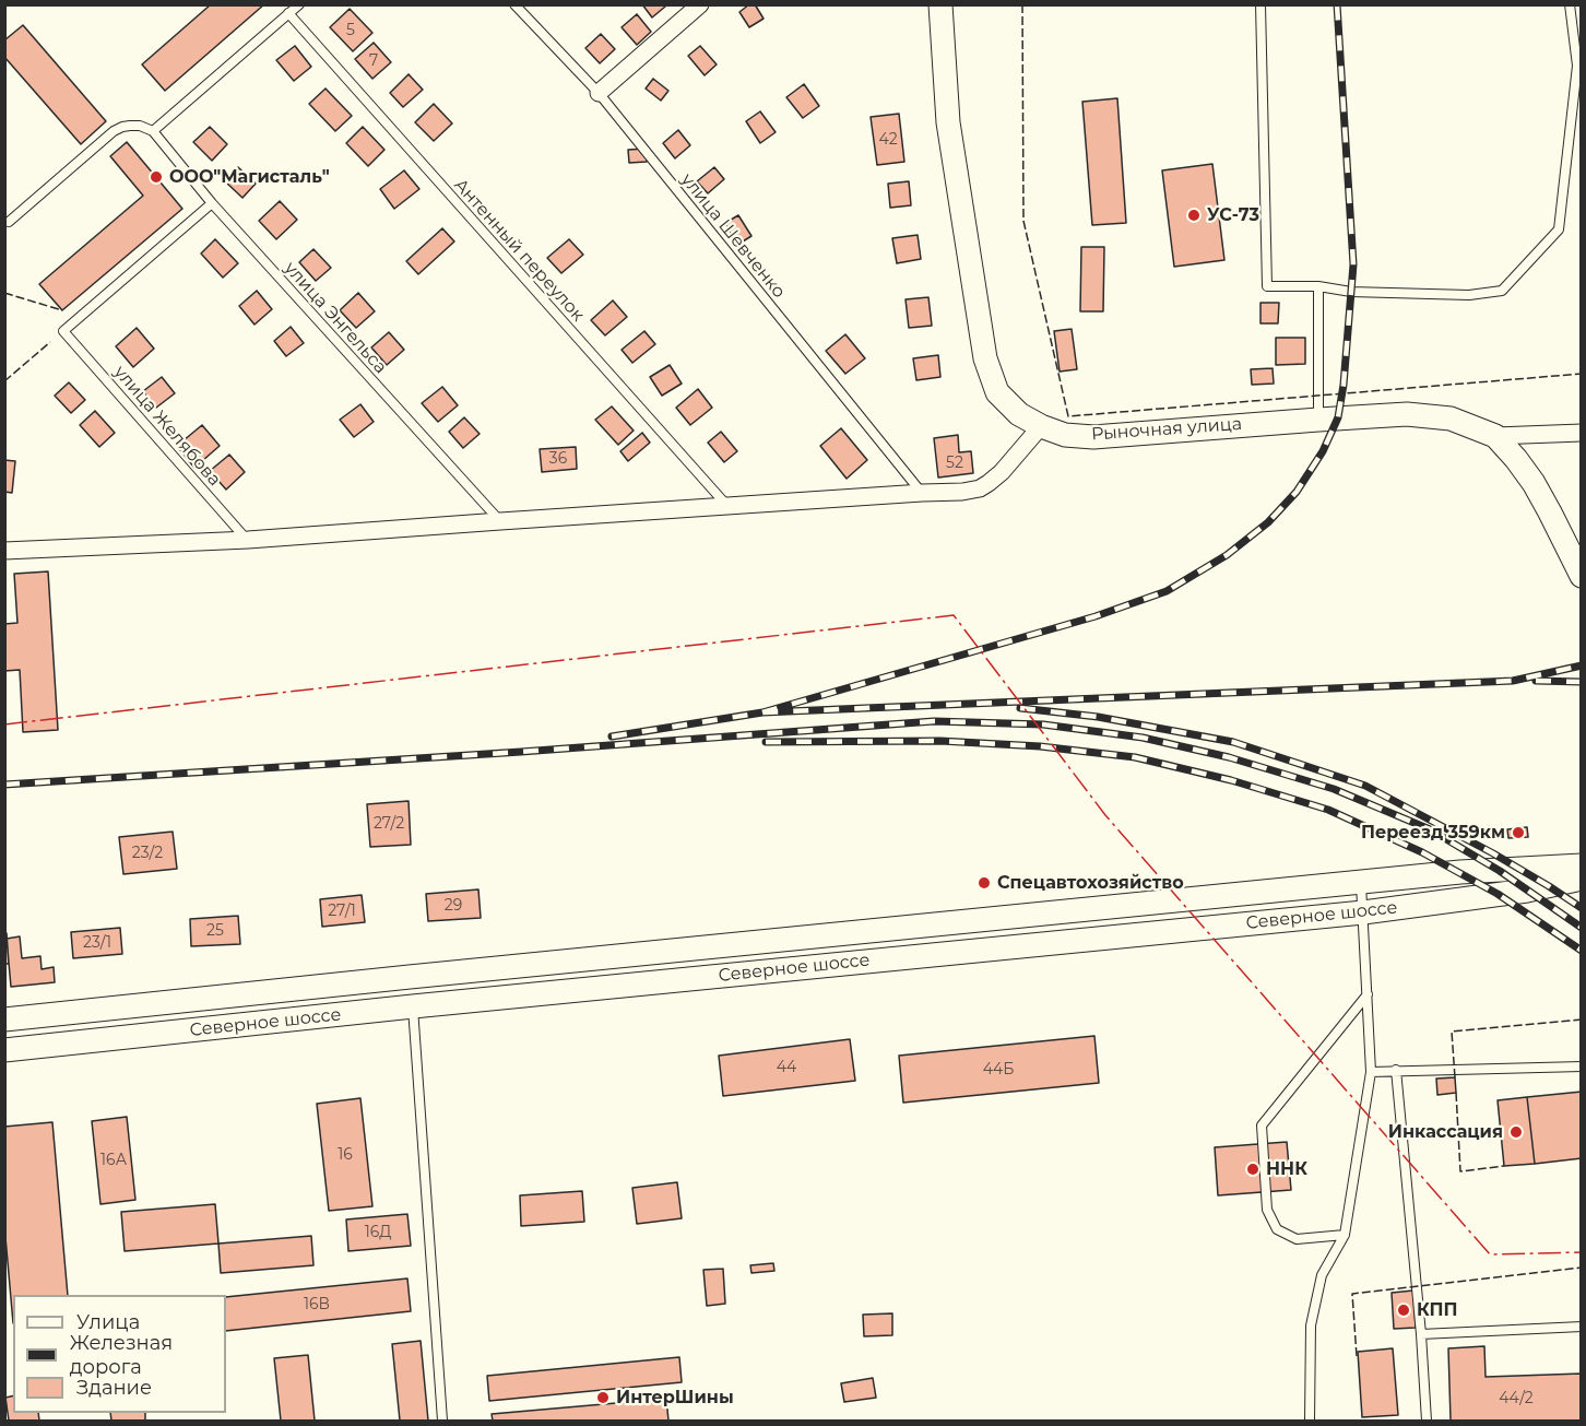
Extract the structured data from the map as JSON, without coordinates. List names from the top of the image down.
{
  "streets": {
    "main road": ["Рыночная улица", "Северное шоссе"],
    "lane": [
      "улица Шевченко",
      "Антенный переулок",
      "улица Энгельса",
      "улица Желябова"
    ]
  },
  "crossings": [
    ["улица Энгельса", "улица Желябова"]
  ],
  "places": [
    "ООО\"Магисталь\"",
    "УС-73",
    "Переезд 359км",
    "Спецавтохозяйство",
    "Инкассация",
    "ННК",
    "КПП",
    "ИнтерШины"
  ],
  "house_numbers": [
    "5",
    "7",
    "42",
    "36",
    "52",
    "27/2",
    "23/2",
    "29",
    "27/1",
    "25",
    "23/1",
    "44",
    "44Б",
    "16",
    "16А",
    "16Д",
    "16В",
    "44/2"
  ],
  "legend": ["Улица", "Железная дорога", "Здание"]
}
